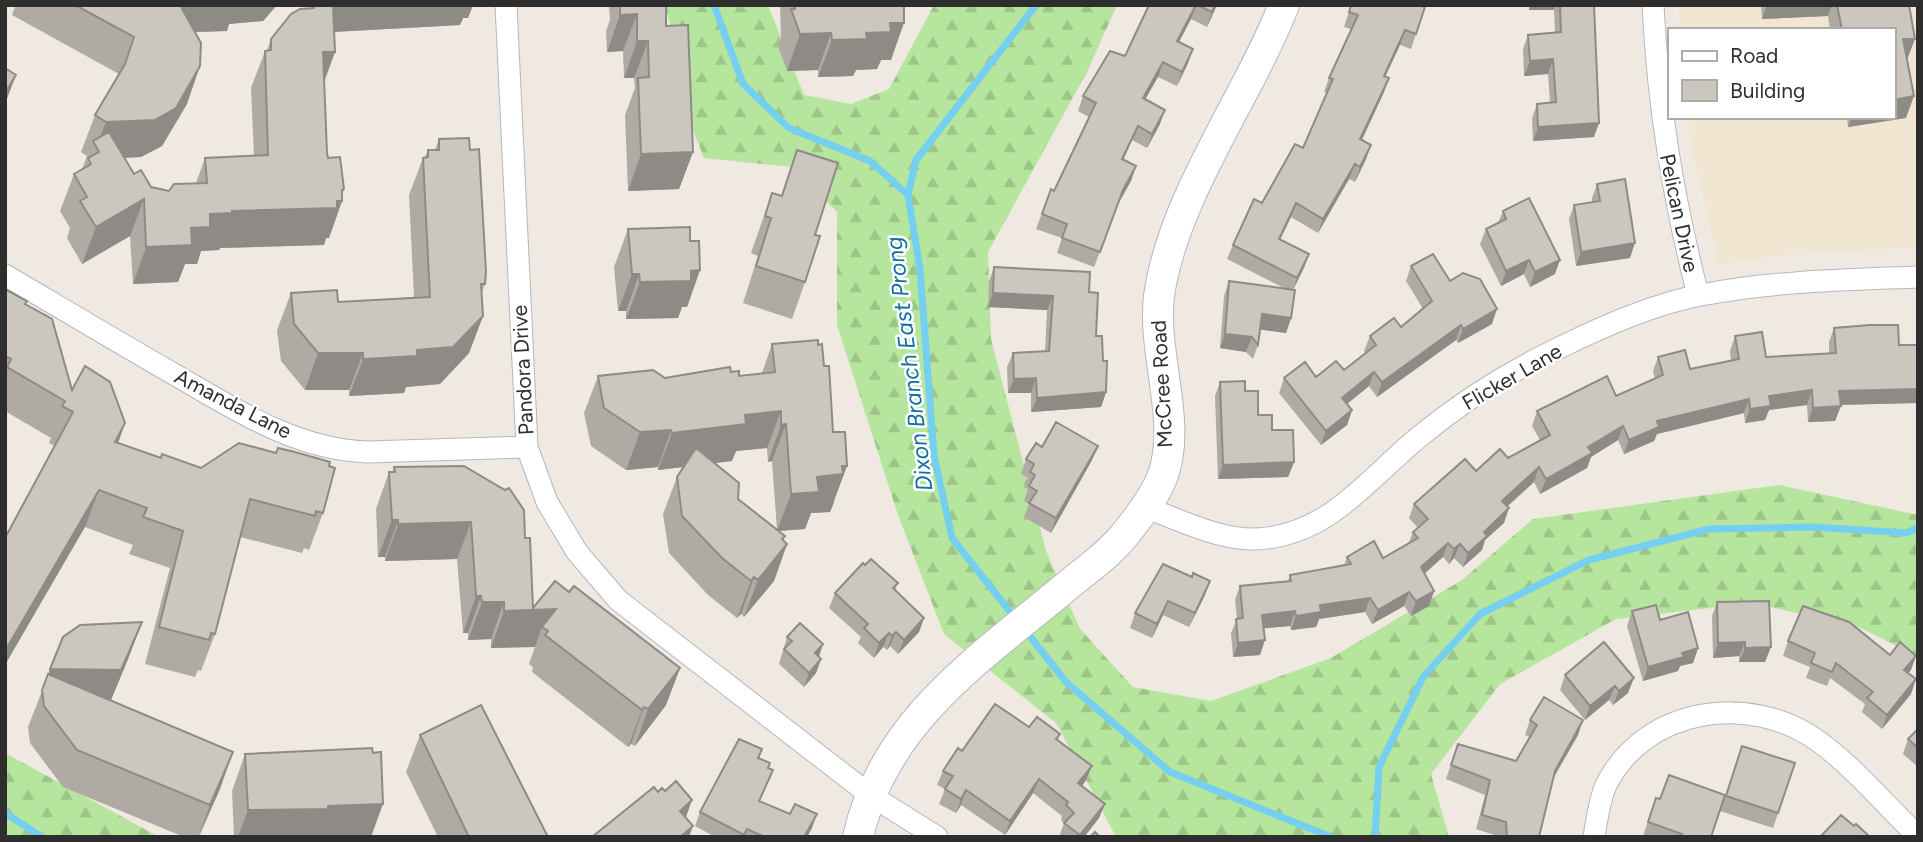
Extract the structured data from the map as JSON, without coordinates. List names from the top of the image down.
{
  "streets": {
    "street": [
      "Pelican Drive",
      "Pandora Drive",
      "Flicker Lane",
      "McCree Road",
      "Amanda Lane"
    ]
  },
  "crossings": [
    ["Pelican Drive", "Flicker Lane"],
    ["Pandora Drive", "McCree Road"],
    ["Pandora Drive", "Amanda Lane"],
    ["Flicker Lane", "McCree Road"]
  ],
  "water": ["Dixon Branch East Prong"],
  "legend": ["Road", "Building"]
}
